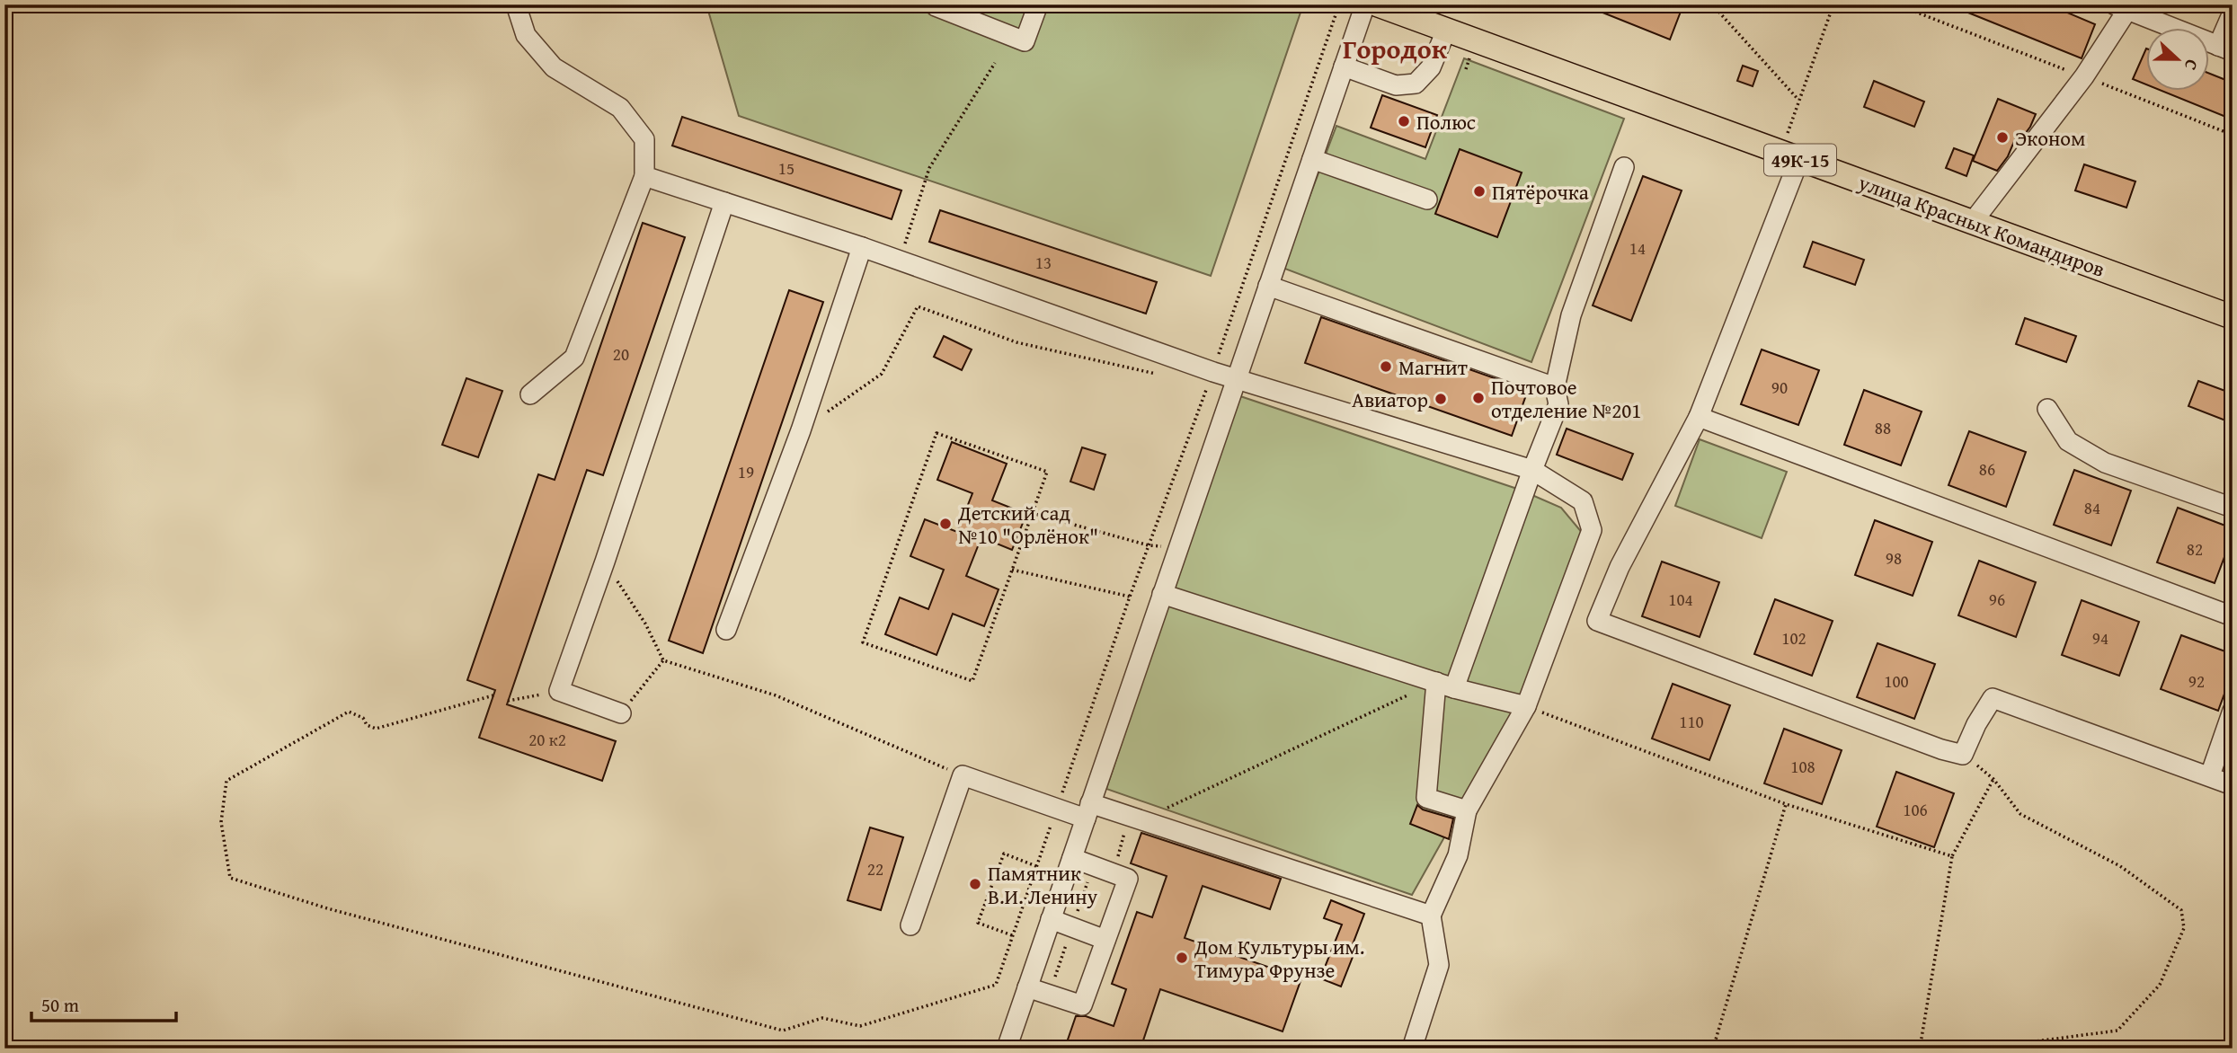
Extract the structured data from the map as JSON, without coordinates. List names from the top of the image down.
{
  "streets": {
    "main road": ["49К-15", "улица Красных Командиров"]
  },
  "districts": ["Городок"],
  "places": [
    "Полюс",
    "Эконом",
    "Пятёрочка",
    "Магнит",
    "Почтовое отделение №201",
    "Авиатор",
    "Детский сад №10 \"Орлёнок\"",
    "Памятник В.И. Ленину",
    "Дом Культуры им. Тимура Фрунзе"
  ],
  "house_numbers": [
    "15",
    "14",
    "13",
    "20",
    "90",
    "88",
    "86",
    "19",
    "84",
    "82",
    "98",
    "104",
    "96",
    "102",
    "94",
    "100",
    "92",
    "110",
    "20 к2",
    "108",
    "106",
    "22"
  ],
  "scale_bar": "50 m",
  "north": "right"
}
